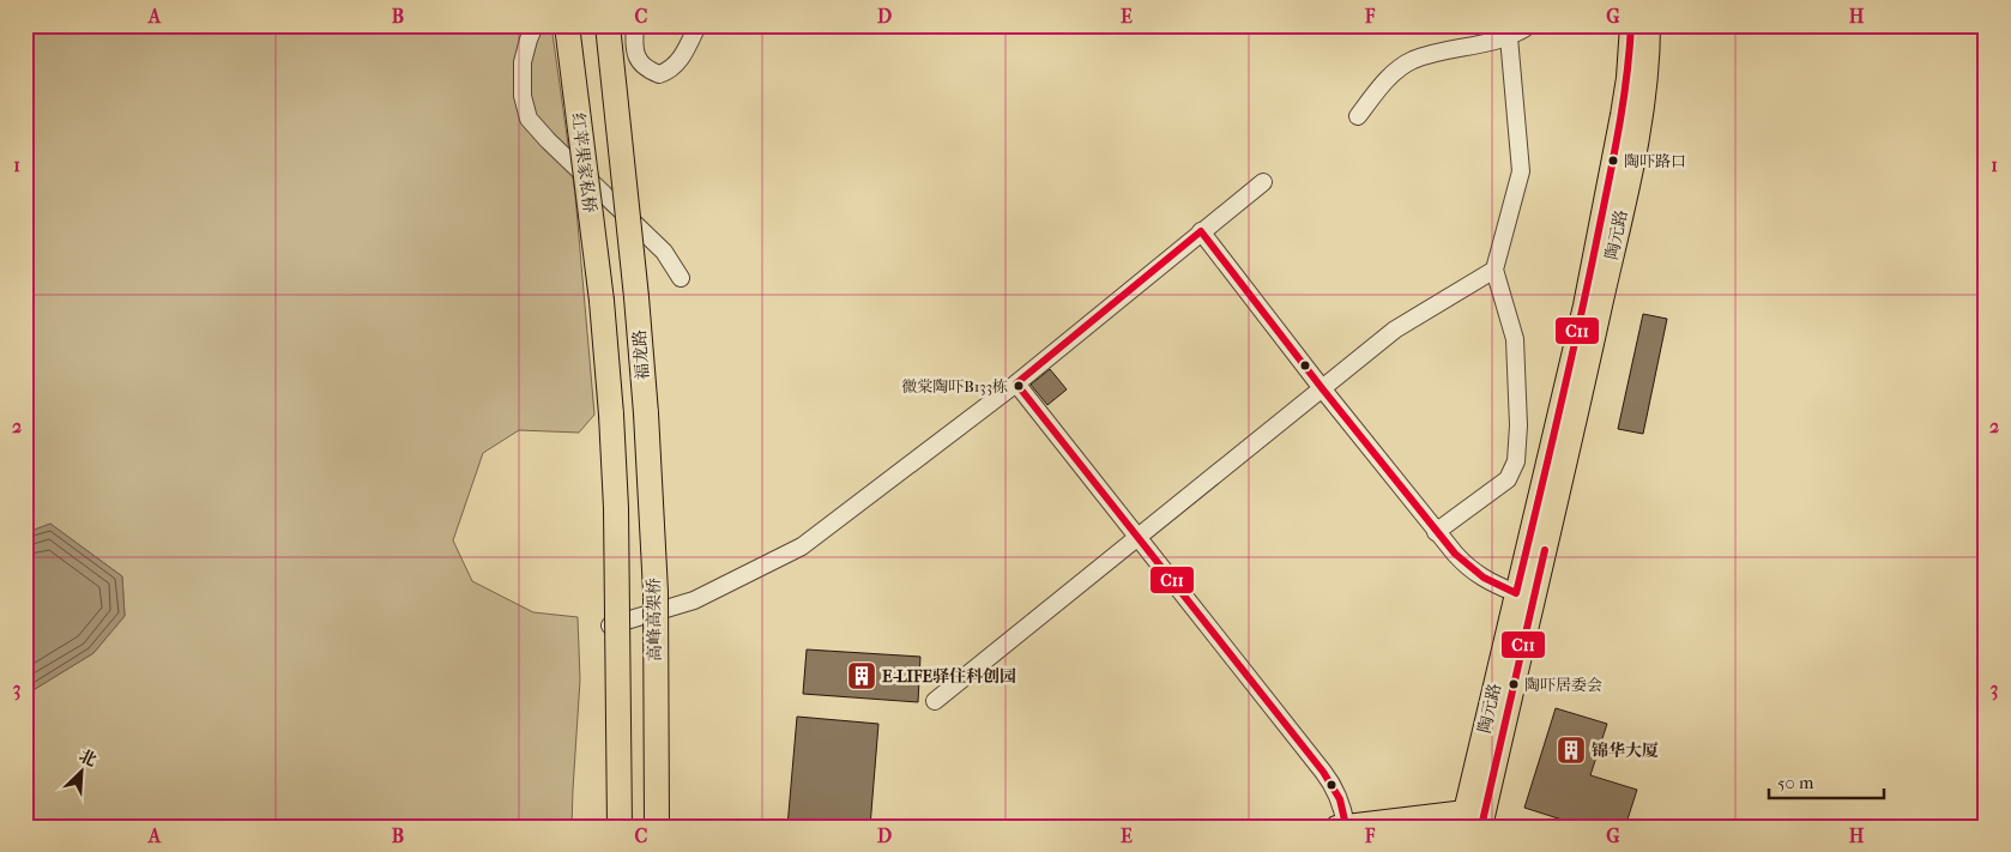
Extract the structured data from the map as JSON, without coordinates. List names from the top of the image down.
{
  "streets": {
    "highway": ["红苹果家私桥", "福龙路", "高峰高架桥"],
    "main road": ["陶元路"]
  },
  "crossings": [
    ["红苹果家私桥", "福龙路"],
    ["福龙路", "高峰高架桥"]
  ],
  "places": {
    "other": ["陶吓路口", "微棠陶吓B133栋", "陶吓居委会"],
    "building": ["E-LIFE驿住科创园", "锦华大厦"]
  },
  "lines": ["transit line C11"],
  "scale_bar": "50 m",
  "north": "top right",
  "grid": {
    "columns": [
      "A",
      "B",
      "C",
      "D",
      "E",
      "F",
      "G",
      "H"
    ],
    "rows": ["1", "2", "3"]
  }
}
